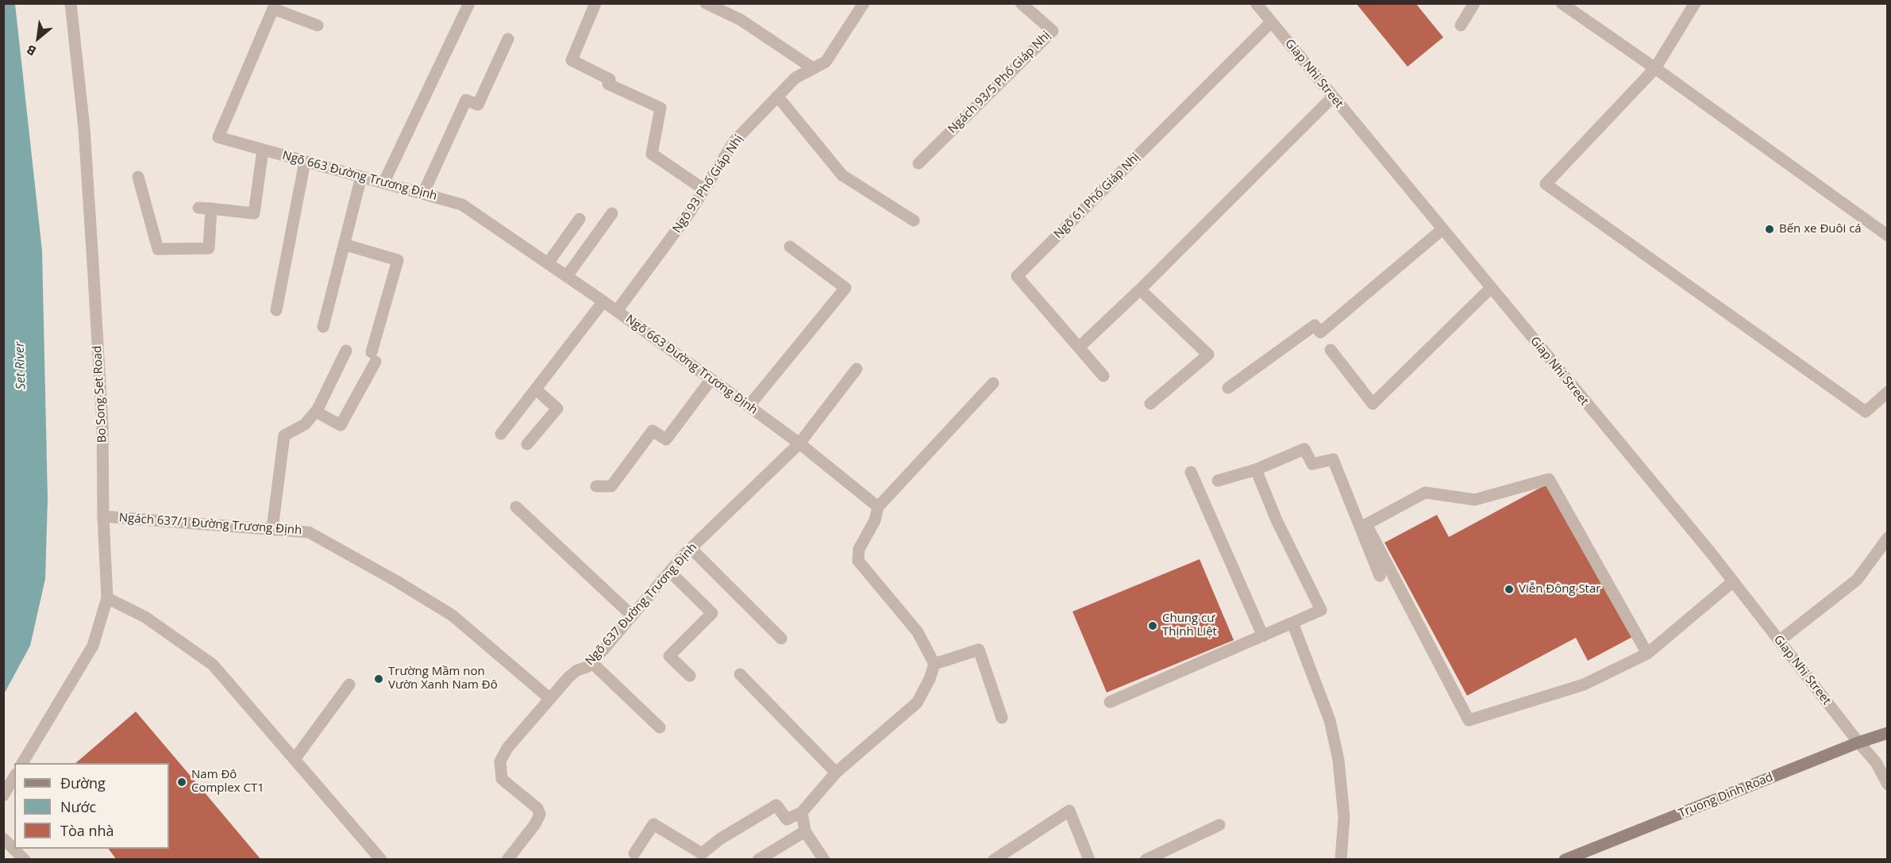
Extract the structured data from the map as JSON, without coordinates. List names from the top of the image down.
{
  "streets": {
    "main road": ["Truong Dinh Road"],
    "street": [
      "Giap Nhi Street",
      "Ngách 93/5 Phố Giáp Nhị",
      "Ngõ 663 Đường Trương Định",
      "Ngõ 93 Phố Giáp Nhị",
      "Ngõ 61 Phố Giáp Nhị",
      "Bo Song Set Road",
      "Ngách 637/1 Đường Trương Định",
      "Ngõ 637 Đường Trương Định"
    ]
  },
  "crossings": [
    ["Giap Nhi Street", "Ngõ 61 Phố Giáp Nhị"],
    ["Giap Nhi Street", "Truong Dinh Road"],
    ["Ngõ 663 Đường Trương Định", "Ngõ 93 Phố Giáp Nhị"],
    ["Ngõ 663 Đường Trương Định", "Ngõ 637 Đường Trương Định"],
    ["Bo Song Set Road", "Ngách 637/1 Đường Trương Định"],
    ["Ngách 637/1 Đường Trương Định", "Ngõ 637 Đường Trương Định"]
  ],
  "water": ["Set River"],
  "places": [
    "Bến xe Đuôi cá",
    "Viễn Đông Star",
    "Chung cư Thịnh Liệt",
    "Trường Mầm non Vườn Xanh Nam Đô",
    "Nam Đô Complex CT1"
  ],
  "legend": ["Đường", "Nước", "Tòa nhà"],
  "north": "bottom left"
}
